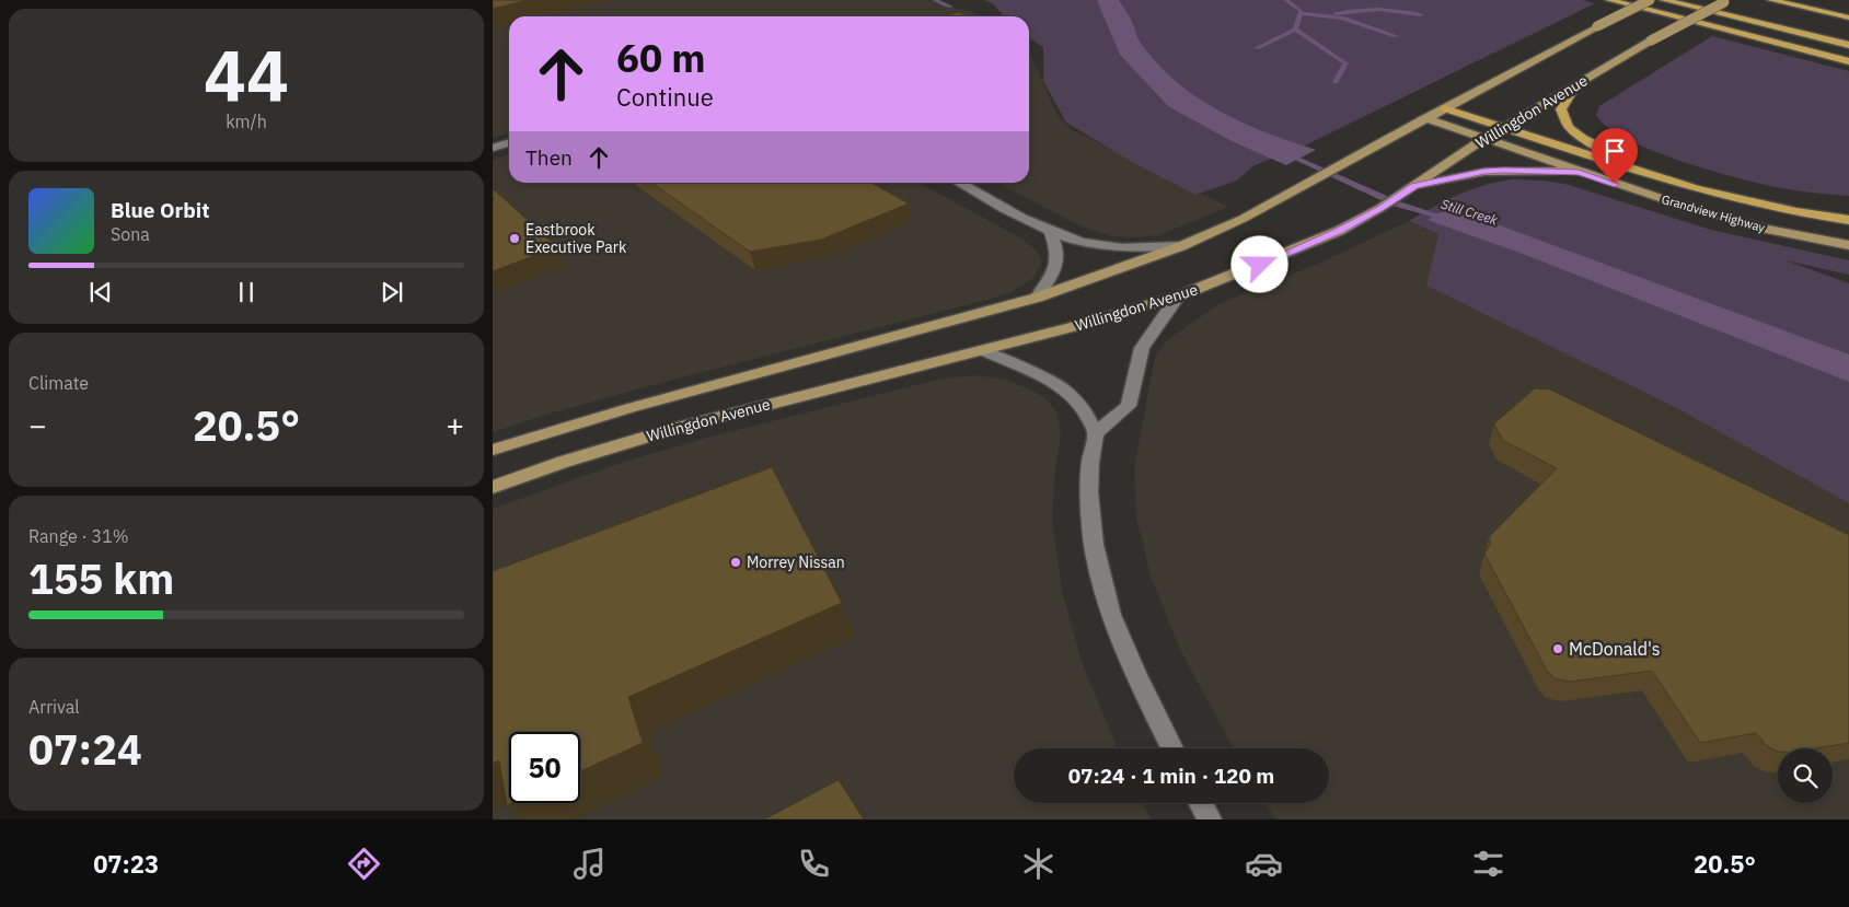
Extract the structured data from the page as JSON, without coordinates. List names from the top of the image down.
{
  "streets": {
    "main road": ["Willingdon Avenue", "Grandview Highway"]
  },
  "crossings": [
    ["Willingdon Avenue", "Grandview Highway"]
  ],
  "water": ["Still Creek"],
  "places": ["Eastbrook Executive Park", "Morrey Nissan", "McDonald's"],
  "page": {
    "tile": [
      ["44", "km/h"],
      "Climate",
      ["Range · 31%", "155 km"],
      ["Arrival", "07:24"]
    ],
    "turn": ["60 m", "Continue"],
    "then": "Then",
    "song": ["Blue Orbit", "Sona"],
    "heat": ["−", "20.5°", "+"],
    "limit": "50",
    "trip": "07:24 · 1 min · 120 m",
    "tabs": ["07:23", "20.5°"]
  }
}
